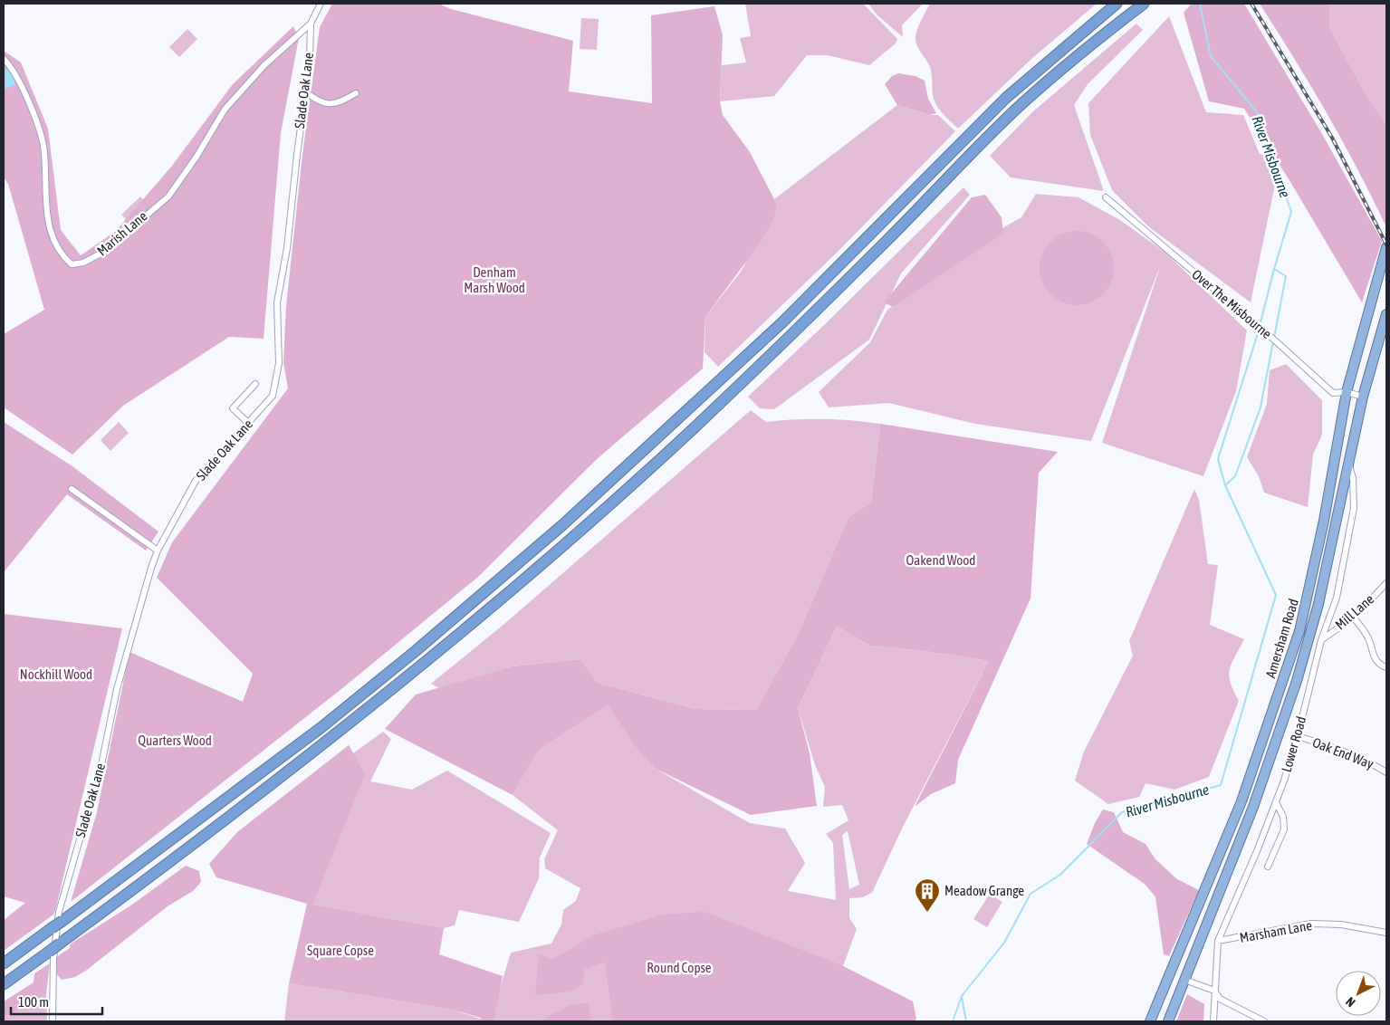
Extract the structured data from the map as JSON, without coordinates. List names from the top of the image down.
{
  "streets": {
    "highway": ["Amersham Road"],
    "street": [
      "Slade Oak Lane",
      "Marish Lane",
      "Over The Misbourne",
      "Mill Lane",
      "Lower Road",
      "Oak End Way",
      "Marsham Lane"
    ]
  },
  "crossings": [
    ["Slade Oak Lane", "Marish Lane"],
    ["Over The Misbourne", "Amersham Road"],
    ["Mill Lane", "Lower Road"],
    ["Lower Road", "Oak End Way"],
    ["Lower Road", "Marsham Lane"]
  ],
  "water": ["River Misbourne"],
  "parks": [
    "Denham Marsh Wood",
    "Oakend Wood",
    "Nockhill Wood",
    "Quarters Wood",
    "Square Copse",
    "Round Copse"
  ],
  "places": {
    "building": ["Meadow Grange"]
  },
  "scale_bar": "100 m",
  "north": "bottom left"
}
